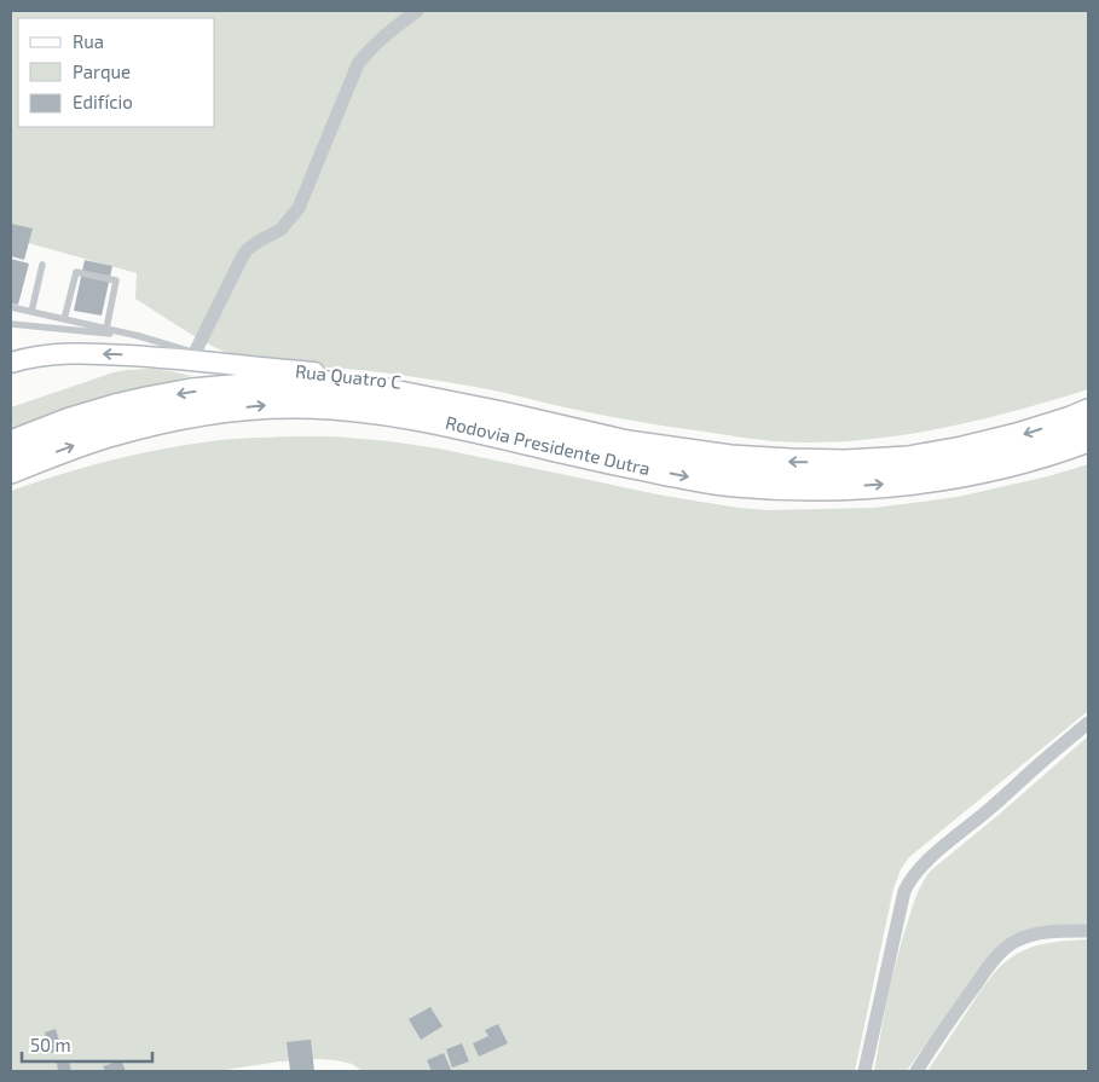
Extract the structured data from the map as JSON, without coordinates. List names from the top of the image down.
{
  "streets": {
    "highway": ["Rodovia Presidente Dutra"],
    "street": ["Rua Quatro C"]
  },
  "crossings": [
    ["Rua Quatro C", "Rodovia Presidente Dutra"]
  ],
  "legend": ["Rua", "Parque", "Edifício"],
  "scale_bar": "50 m"
}
